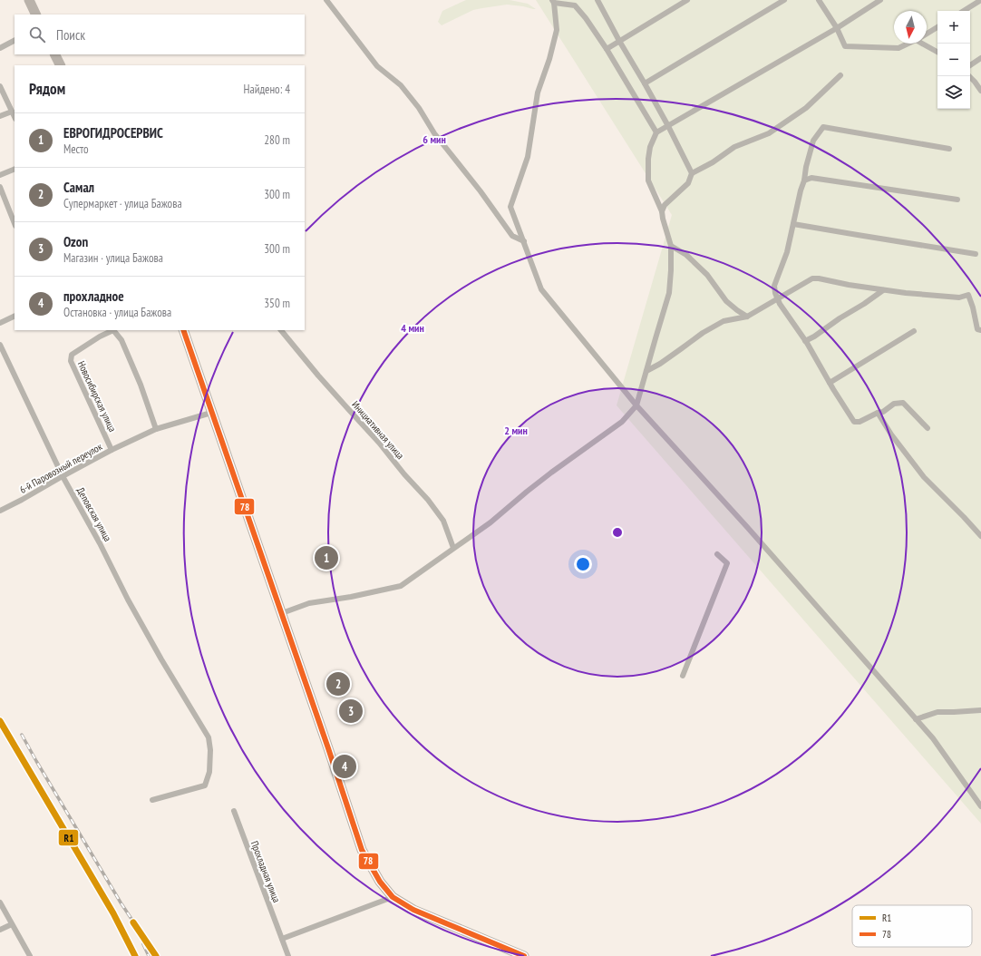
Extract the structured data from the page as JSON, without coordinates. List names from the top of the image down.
{
  "streets": {
    "street": [
      "Новосибирская улица",
      "Инициативная улица",
      "6-й Паровозный переулок",
      "Деповская улица",
      "Прохладная улица"
    ]
  },
  "crossings": [
    ["Новосибирская улица", "6-й Паровозный переулок"],
    ["6-й Паровозный переулок", "Деповская улица"]
  ],
  "lines": ["transit line 78", "transit line R1"],
  "legend": ["R1", "78"],
  "north": "bottom",
  "page": {
    "map_buttons": ["+", "−"],
    "search": "Поиск",
    "heading": ["Рядом", "Найдено: 4"],
    "list": [
      {
        "mark": "1",
        "name": "ЕВРОГИДРОСЕРВИС",
        "note": "Место",
        "value": "280 m"
      },
      {
        "mark": "2",
        "name": "Самал",
        "note": "Супермаркет · улица Бажова",
        "value": "300 m"
      },
      {
        "mark": "3",
        "name": "Ozon",
        "note": "Магазин · улица Бажова",
        "value": "300 m"
      },
      {
        "mark": "4",
        "name": "прохладное",
        "note": "Остановка · улица Бажова",
        "value": "350 m"
      }
    ],
    "pins": [
      "1",
      "2",
      "3",
      "4"
    ]
  },
  "rings": ["6 мин", "4 мин", "2 мин"]
}
